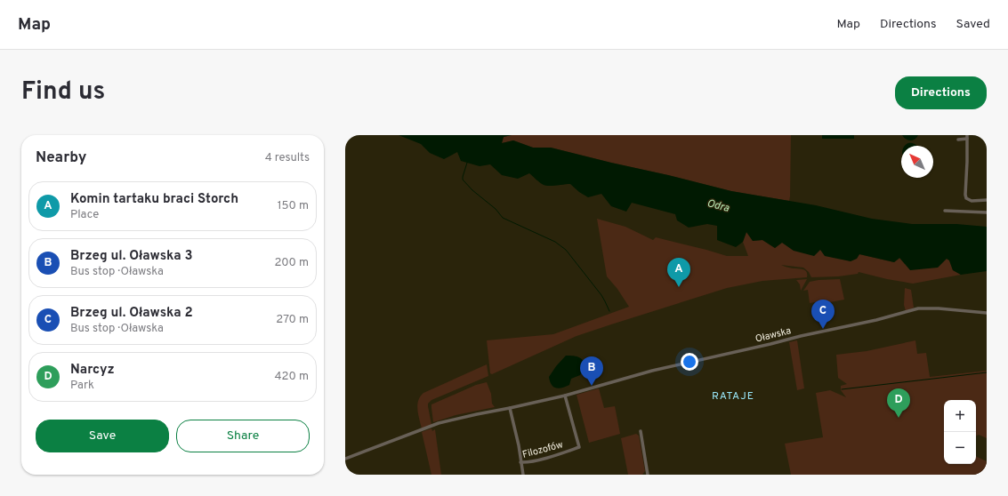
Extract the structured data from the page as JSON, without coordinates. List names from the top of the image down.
{
  "streets": {
    "street": ["Oławska", "Filozofów"]
  },
  "crossings": [
    ["Oławska", "Filozofów"]
  ],
  "districts": ["RATAJE"],
  "water": ["Odra"],
  "north": "top left",
  "page": {
    "header": "Map",
    "nav": ["Map", "Directions", "Saved"],
    "title": "Find us",
    "buttons": [
      "Directions",
      ["Save", "Share"]
    ],
    "heading": ["Nearby", "4 results"],
    "list": [
      {
        "mark": "A",
        "name": "Komin tartaku braci Storch",
        "note": "Place",
        "value": "150 m"
      },
      {
        "mark": "B",
        "name": "Brzeg ul. Oławska 3",
        "note": "Bus stop · Oławska",
        "value": "200 m"
      },
      {
        "mark": "C",
        "name": "Brzeg ul. Oławska 2",
        "note": "Bus stop · Oławska",
        "value": "270 m"
      },
      {
        "mark": "D",
        "name": "Narcyz",
        "note": "Park",
        "value": "420 m"
      }
    ],
    "pins": [
      "A",
      "C",
      "B",
      "D"
    ],
    "map_buttons": ["+", "−"]
  }
}
